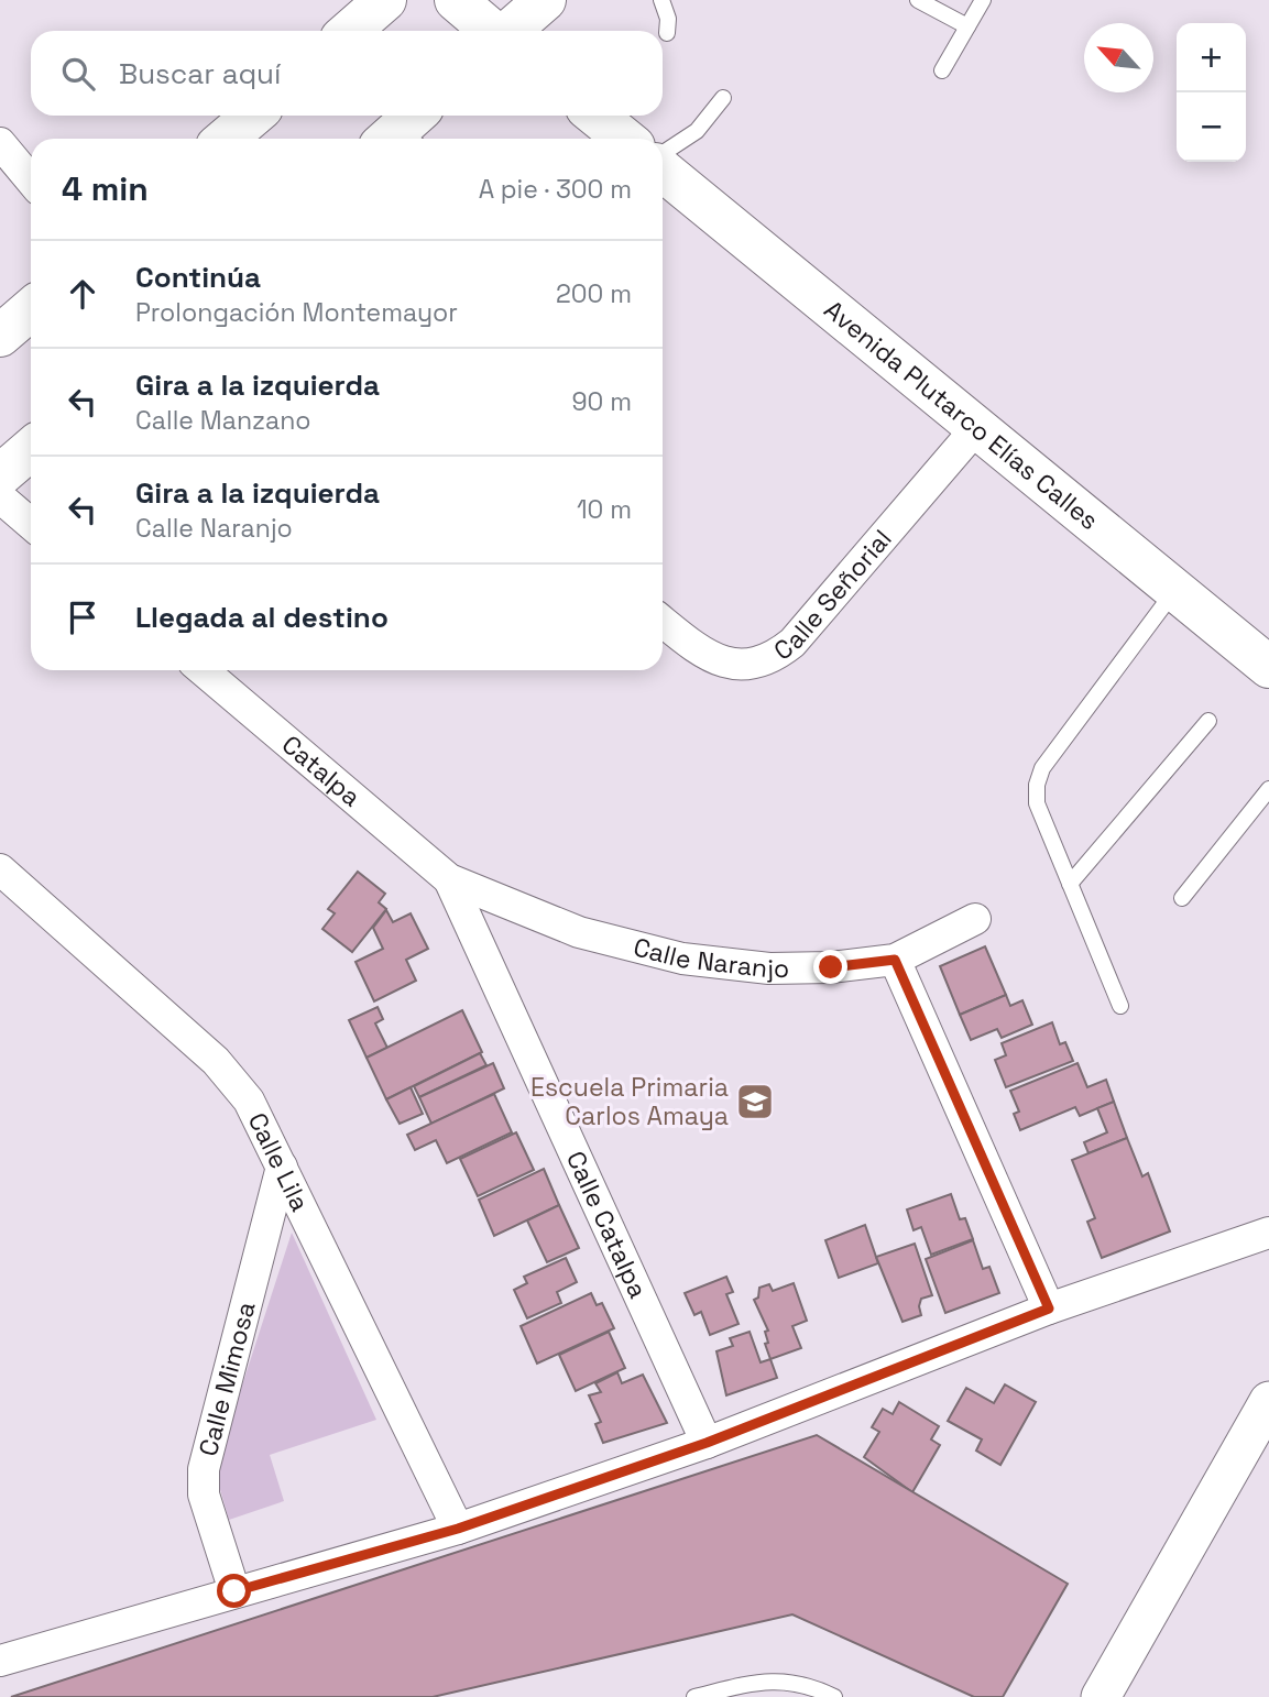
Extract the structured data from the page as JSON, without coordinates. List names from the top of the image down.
{
  "streets": {
    "main road": ["Avenida Plutarco Elías Calles"],
    "street": [
      "Calle Señorial",
      "Catalpa",
      "Calle Naranjo",
      "Calle Lila",
      "Calle Catalpa",
      "Calle Mimosa"
    ]
  },
  "crossings": [
    ["Avenida Plutarco Elías Calles", "Calle Señorial"],
    ["Catalpa", "Calle Naranjo"],
    ["Catalpa", "Calle Catalpa"],
    ["Calle Naranjo", "Calle Catalpa"],
    ["Calle Lila", "Calle Mimosa"]
  ],
  "places": {
    "school or university": ["Escuela Primaria Carlos Amaya"]
  },
  "north": "top left",
  "page": {
    "map_buttons": ["+", "−"],
    "search": "Buscar aquí",
    "heading": ["4 min", "A pie · 300 m"],
    "list": [
      ["Continúa", "Prolongación Montemayor", "200 m"],
      ["Gira a la izquierda", "Calle Manzano", "90 m"],
      ["Gira a la izquierda", "Calle Naranjo", "10 m"],
      "Llegada al destino"
    ]
  }
}
